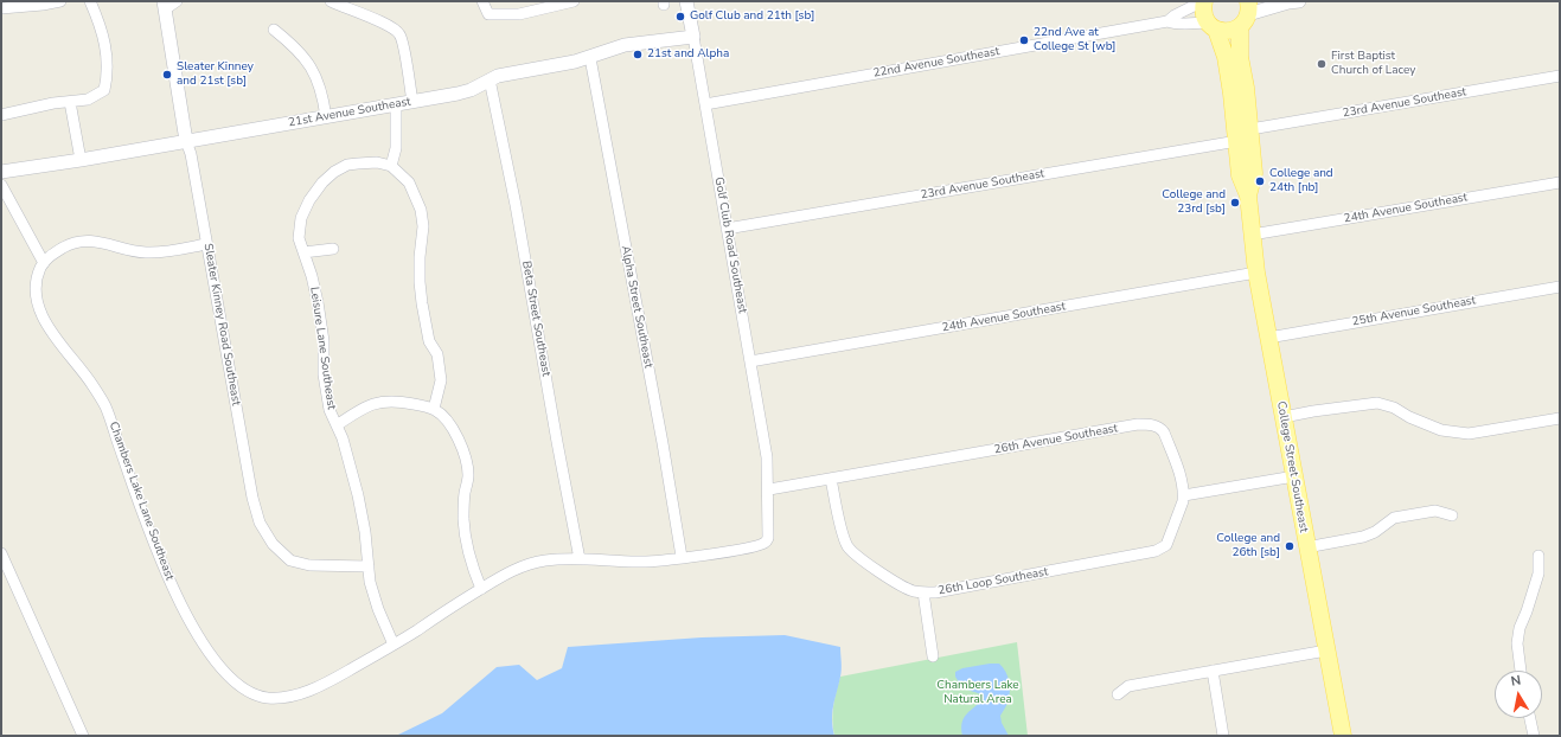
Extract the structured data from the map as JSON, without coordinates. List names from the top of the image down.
{
  "streets": {
    "main road": ["College Street Southeast"],
    "street": [
      "22nd Avenue Southeast",
      "23rd Avenue Southeast",
      "21st Avenue Southeast",
      "24th Avenue Southeast",
      "Golf Club Road Southeast",
      "Alpha Street Southeast",
      "25th Avenue Southeast",
      "Beta Street Southeast",
      "Sleater Kinney Road Southeast",
      "Leisure Lane Southeast",
      "26th Avenue Southeast",
      "Chambers Lake Lane Southeast",
      "26th Loop Southeast"
    ]
  },
  "crossings": [
    ["22nd Avenue Southeast", "Golf Club Road Southeast"],
    ["22nd Avenue Southeast", "College Street Southeast"],
    ["23rd Avenue Southeast", "Golf Club Road Southeast"],
    ["23rd Avenue Southeast", "College Street Southeast"],
    ["21st Avenue Southeast", "Golf Club Road Southeast"],
    ["21st Avenue Southeast", "Alpha Street Southeast"],
    ["21st Avenue Southeast", "Beta Street Southeast"],
    ["21st Avenue Southeast", "Sleater Kinney Road Southeast"],
    ["24th Avenue Southeast", "Golf Club Road Southeast"],
    ["24th Avenue Southeast", "College Street Southeast"],
    ["Golf Club Road Southeast", "Alpha Street Southeast"],
    ["Golf Club Road Southeast", "26th Avenue Southeast"],
    ["Golf Club Road Southeast", "Chambers Lake Lane Southeast"],
    ["Alpha Street Southeast", "Chambers Lake Lane Southeast"],
    ["25th Avenue Southeast", "College Street Southeast"],
    ["Beta Street Southeast", "Chambers Lake Lane Southeast"],
    ["Sleater Kinney Road Southeast", "Leisure Lane Southeast"],
    ["Leisure Lane Southeast", "Chambers Lake Lane Southeast"],
    ["26th Avenue Southeast", "26th Loop Southeast"]
  ],
  "parks": ["Chambers Lake Natural Area"],
  "places": [
    "Golf Club and 21th [sb]",
    "22nd Ave at College St [wb]",
    "21st and Alpha",
    "First Baptist Church of Lacey",
    "Sleater Kinney and 21st [sb]",
    "College and 24th [nb]",
    "College and 23rd [sb]",
    "College and 26th [sb]"
  ],
  "north": "top"
}
